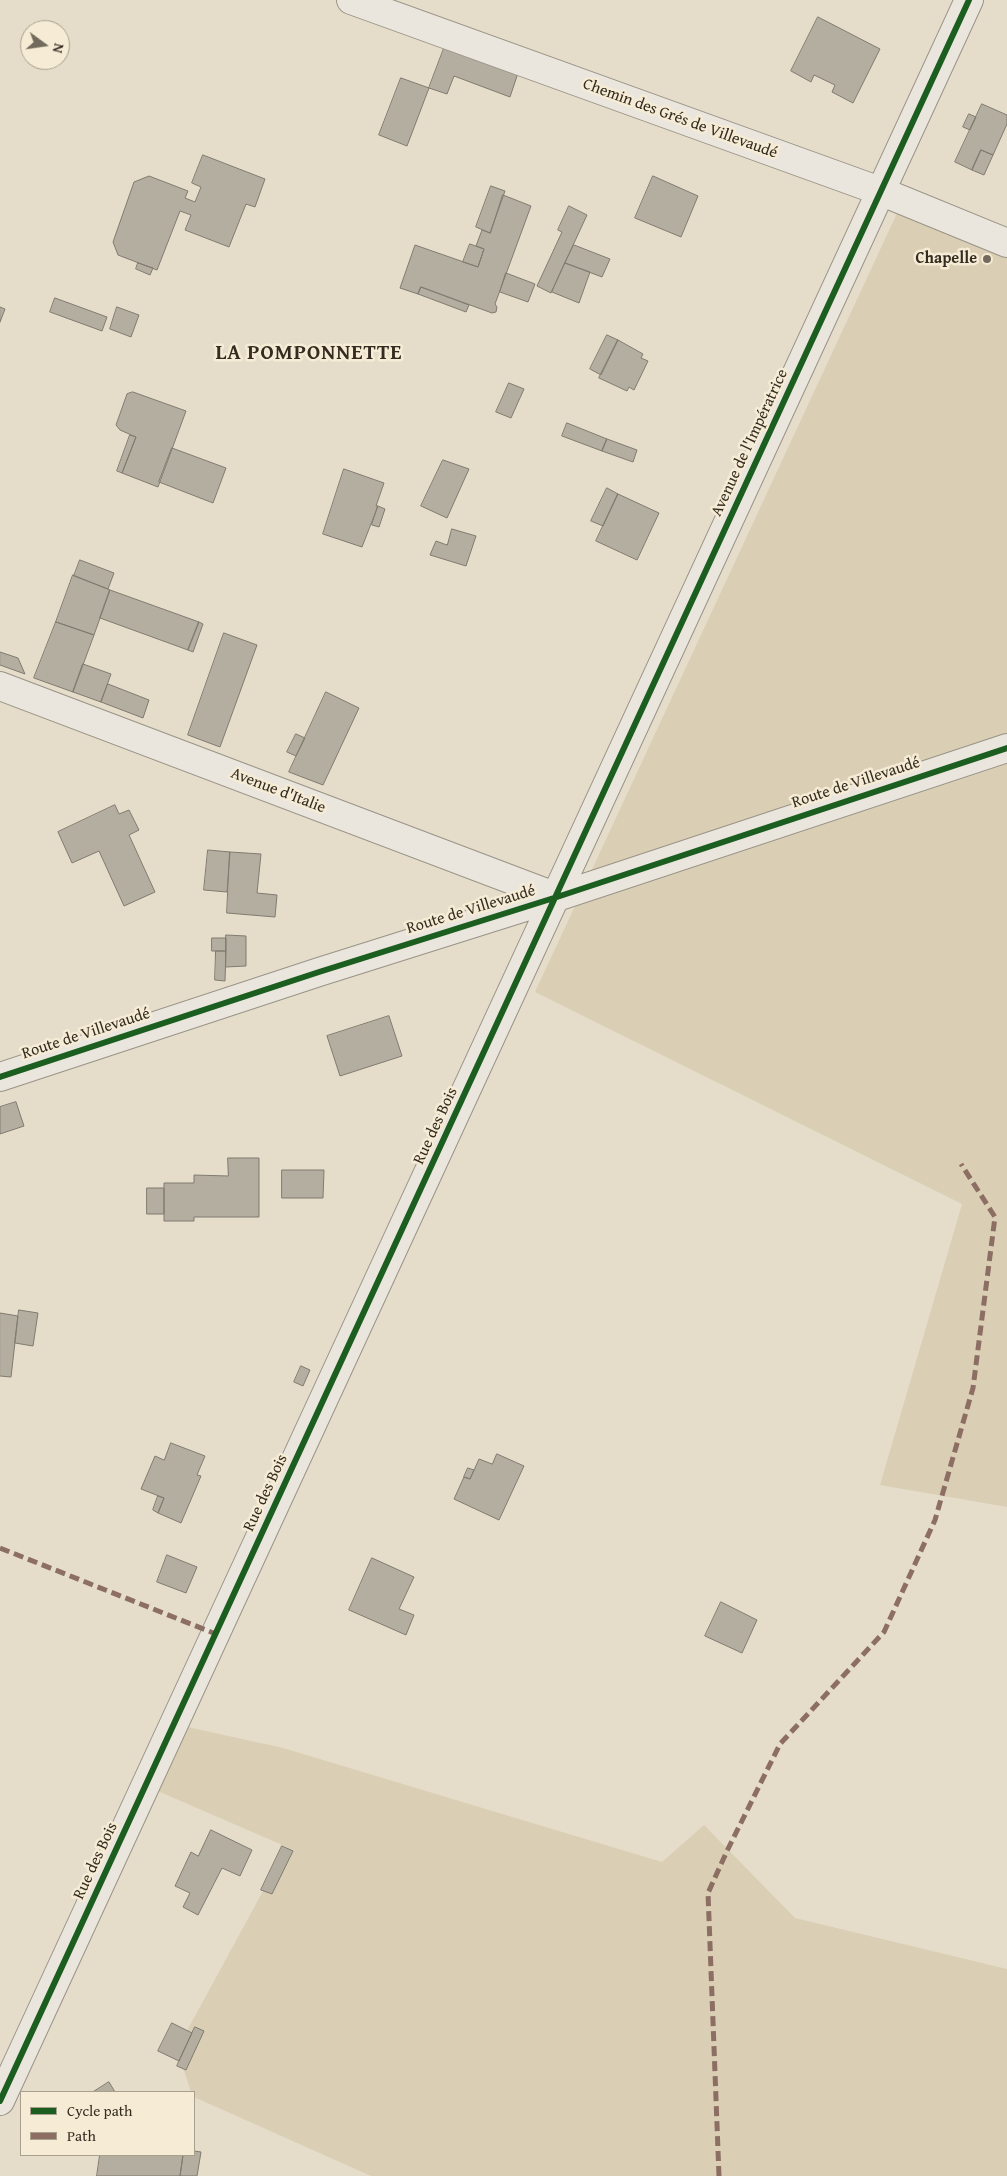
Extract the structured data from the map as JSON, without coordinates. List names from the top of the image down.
{
  "streets": {
    "street": [
      "Chemin des Grés de Villevaudé",
      "Avenue de l'Impératrice",
      "Route de Villevaudé",
      "Avenue d'Italie",
      "Rue des Bois"
    ]
  },
  "crossings": [
    ["Chemin des Grés de Villevaudé", "Avenue de l'Impératrice"],
    ["Avenue de l'Impératrice", "Route de Villevaudé"],
    ["Avenue de l'Impératrice", "Avenue d'Italie"],
    ["Avenue de l'Impératrice", "Rue des Bois"],
    ["Route de Villevaudé", "Avenue d'Italie"],
    ["Route de Villevaudé", "Rue des Bois"],
    ["Avenue d'Italie", "Rue des Bois"]
  ],
  "districts": ["LA POMPONNETTE"],
  "places": ["Chapelle"],
  "legend": ["Cycle path", "Path"],
  "north": "right"
}
